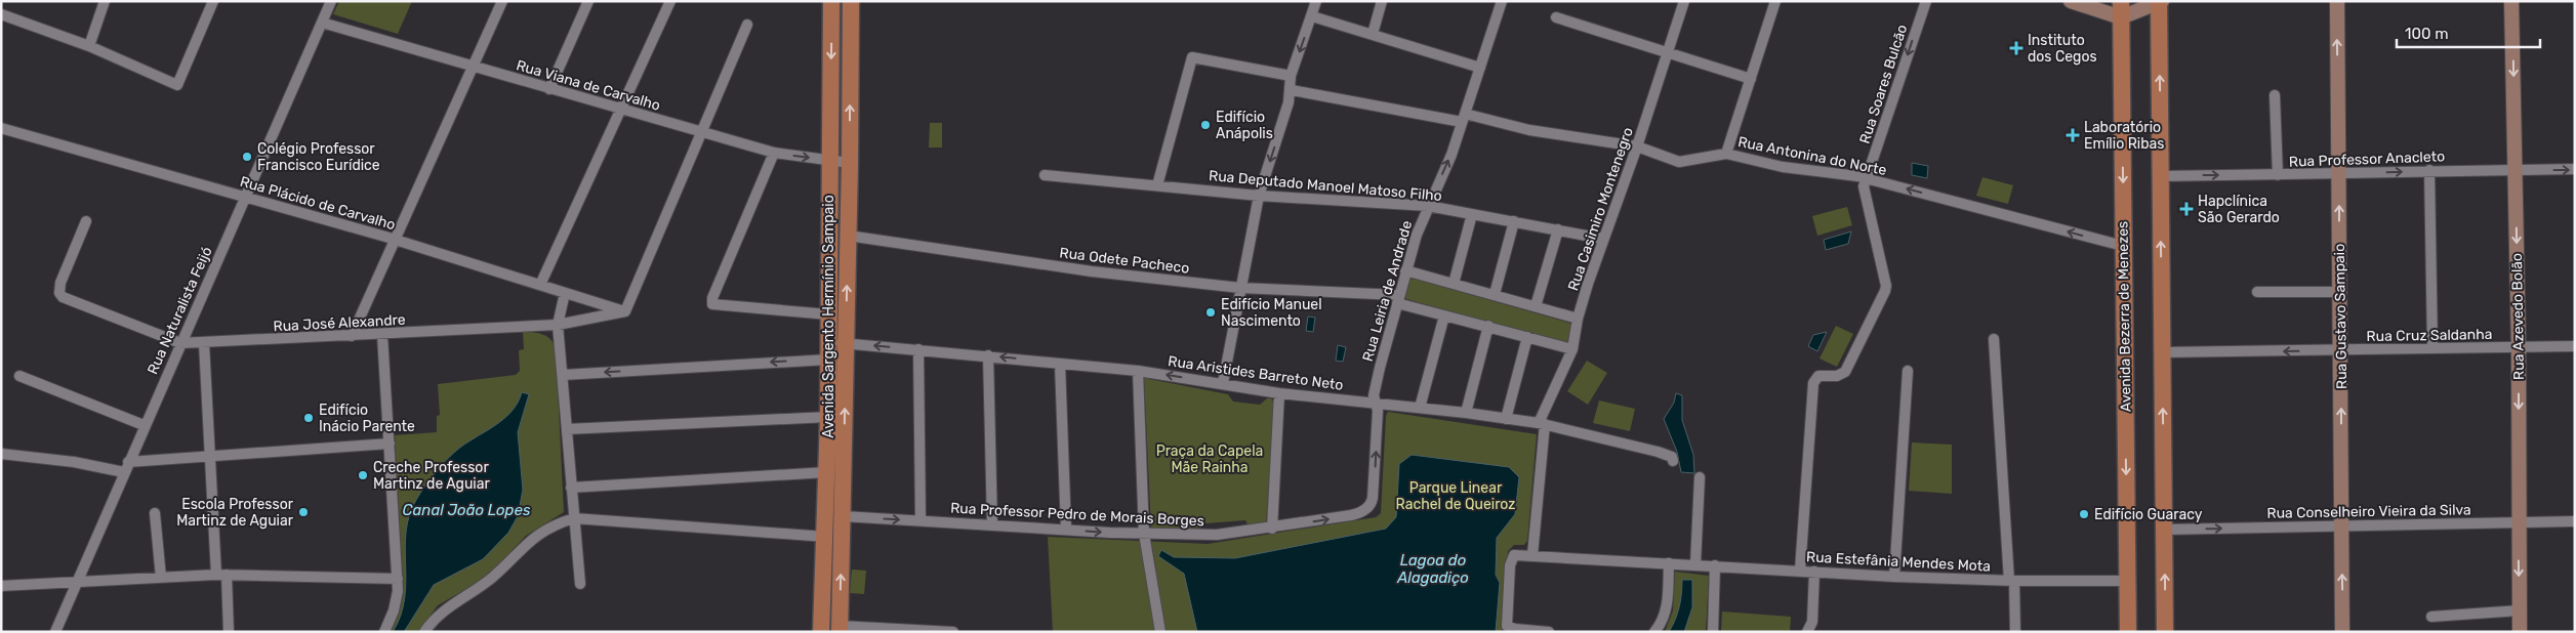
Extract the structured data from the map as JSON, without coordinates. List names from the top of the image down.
{
  "streets": {
    "main road": ["Avenida Sargento Hermínio Sampaio", "Avenida Bezerra de Menezes"],
    "street": [
      "Rua Soares Bulcão",
      "Rua Viana de Carvalho",
      "Rua Antonina do Norte",
      "Rua Professor Anacleto",
      "Rua Deputado Manoel Matoso Filho",
      "Rua Plácido de Carvalho",
      "Rua Casimiro Montenegro",
      "Rua Odete Pacheco",
      "Rua Leiria de Andrade",
      "Rua Naturalista Feijó",
      "Rua Gustavo Sampaio",
      "Rua Azevedo Bolão",
      "Rua José Alexandre",
      "Rua Cruz Saldanha",
      "Rua Aristides Barreto Neto",
      "Rua Conselheiro Vieira da Silva",
      "Rua Professor Pedro de Morais Borges",
      "Rua Estefânia Mendes Mota"
    ]
  },
  "crossings": [
    ["Rua Soares Bulcão", "Rua Antonina do Norte"],
    ["Rua Soares Bulcão", "Rua Estefânia Mendes Mota"],
    ["Rua Viana de Carvalho", "Rua Naturalista Feijó"],
    ["Rua Viana de Carvalho", "Avenida Sargento Hermínio Sampaio"],
    ["Rua Antonina do Norte", "Rua Casimiro Montenegro"],
    ["Rua Antonina do Norte", "Rua Leiria de Andrade"],
    ["Rua Antonina do Norte", "Avenida Bezerra de Menezes"],
    ["Rua Professor Anacleto", "Rua Gustavo Sampaio"],
    ["Rua Professor Anacleto", "Rua Azevedo Bolão"],
    ["Rua Deputado Manoel Matoso Filho", "Rua Casimiro Montenegro"],
    ["Rua Deputado Manoel Matoso Filho", "Rua Leiria de Andrade"],
    ["Rua Plácido de Carvalho", "Rua Naturalista Feijó"],
    ["Rua Plácido de Carvalho", "Rua José Alexandre"],
    ["Rua Casimiro Montenegro", "Rua Odete Pacheco"],
    ["Rua Casimiro Montenegro", "Rua Aristides Barreto Neto"],
    ["Rua Casimiro Montenegro", "Rua Estefânia Mendes Mota"],
    ["Rua Odete Pacheco", "Rua Leiria de Andrade"],
    ["Rua Odete Pacheco", "Avenida Sargento Hermínio Sampaio"],
    ["Rua Leiria de Andrade", "Rua Aristides Barreto Neto"],
    ["Rua Leiria de Andrade", "Rua Professor Pedro de Morais Borges"],
    ["Rua Naturalista Feijó", "Rua José Alexandre"],
    ["Avenida Sargento Hermínio Sampaio", "Rua Aristides Barreto Neto"],
    ["Avenida Sargento Hermínio Sampaio", "Rua Professor Pedro de Morais Borges"],
    ["Avenida Bezerra de Menezes", "Rua Estefânia Mendes Mota"],
    ["Rua Gustavo Sampaio", "Rua Cruz Saldanha"],
    ["Rua Gustavo Sampaio", "Rua Conselheiro Vieira da Silva"],
    ["Rua Azevedo Bolão", "Rua Cruz Saldanha"],
    ["Rua Azevedo Bolão", "Rua Conselheiro Vieira da Silva"]
  ],
  "one_way": [
    "Rua Professor Anacleto",
    "Rua Azevedo Bolão",
    "Rua Conselheiro Vieira da Silva",
    "Rua Professor Pedro de Morais Borges"
  ],
  "water": ["Canal João Lopes", "Lagoa do Alagadiço"],
  "parks": ["Praça da Capela Mãe Rainha", "Parque Linear Rachel de Queiroz"],
  "places": {
    "health": ["Instituto dos Cegos", "Laboratório Emílio Ribas", "Hapclínica São Gerardo"],
    "other": [
      "Edifício Anápolis",
      "Colégio Professor Francisco Eurídice",
      "Edifício Manuel Nascimento",
      "Edifício Inácio Parente",
      "Creche Professor Martinz de Aguiar",
      "Escola Professor Martinz de Aguiar",
      "Edifício Guaracy"
    ]
  },
  "scale_bar": "100 m"
}
